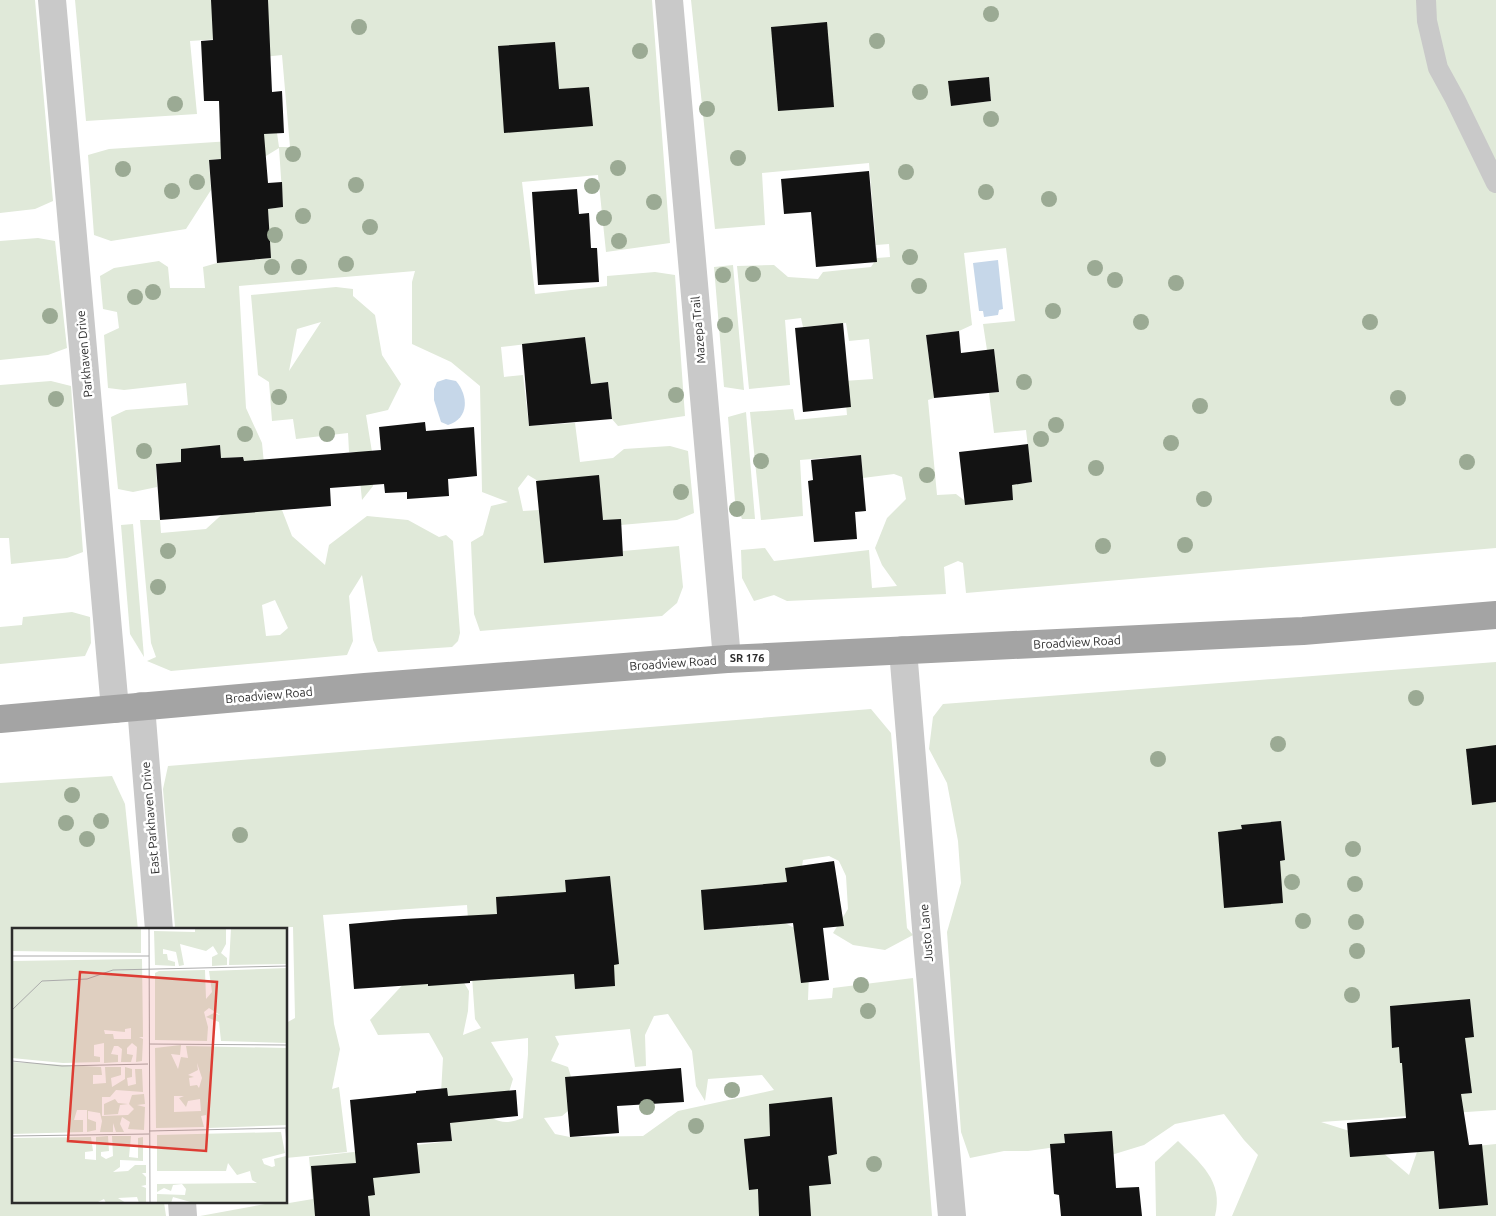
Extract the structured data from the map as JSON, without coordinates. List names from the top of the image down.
{
  "streets": {
    "main road": ["Broadview Road", "SR 176"],
    "street": [
      "Mazepa Trail",
      "Parkhaven Drive",
      "East Parkhaven Drive",
      "Justo Lane"
    ]
  },
  "crossings": [
    ["Mazepa Trail", "Broadview Road"],
    ["Parkhaven Drive", "Broadview Road"],
    ["Parkhaven Drive", "East Parkhaven Drive"],
    ["Broadview Road", "East Parkhaven Drive"],
    ["Broadview Road", "Justo Lane"]
  ]
}
